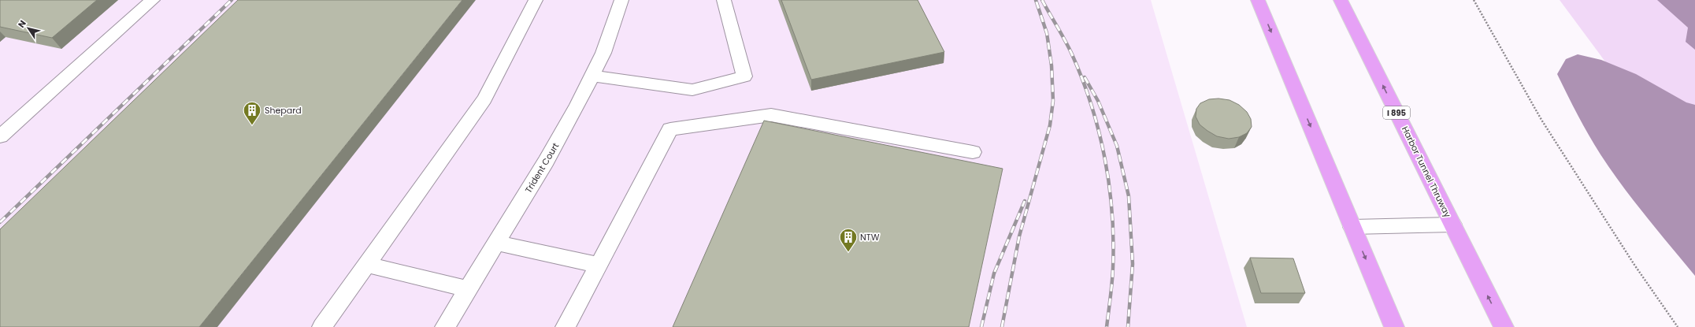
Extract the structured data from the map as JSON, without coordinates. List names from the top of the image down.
{
  "streets": {
    "highway": ["I 895", "Harbor Tunnel Thruway"],
    "street": ["Trident Court"]
  },
  "places": {
    "building": ["Shepard", "NTW"]
  },
  "north": "top left"
}
